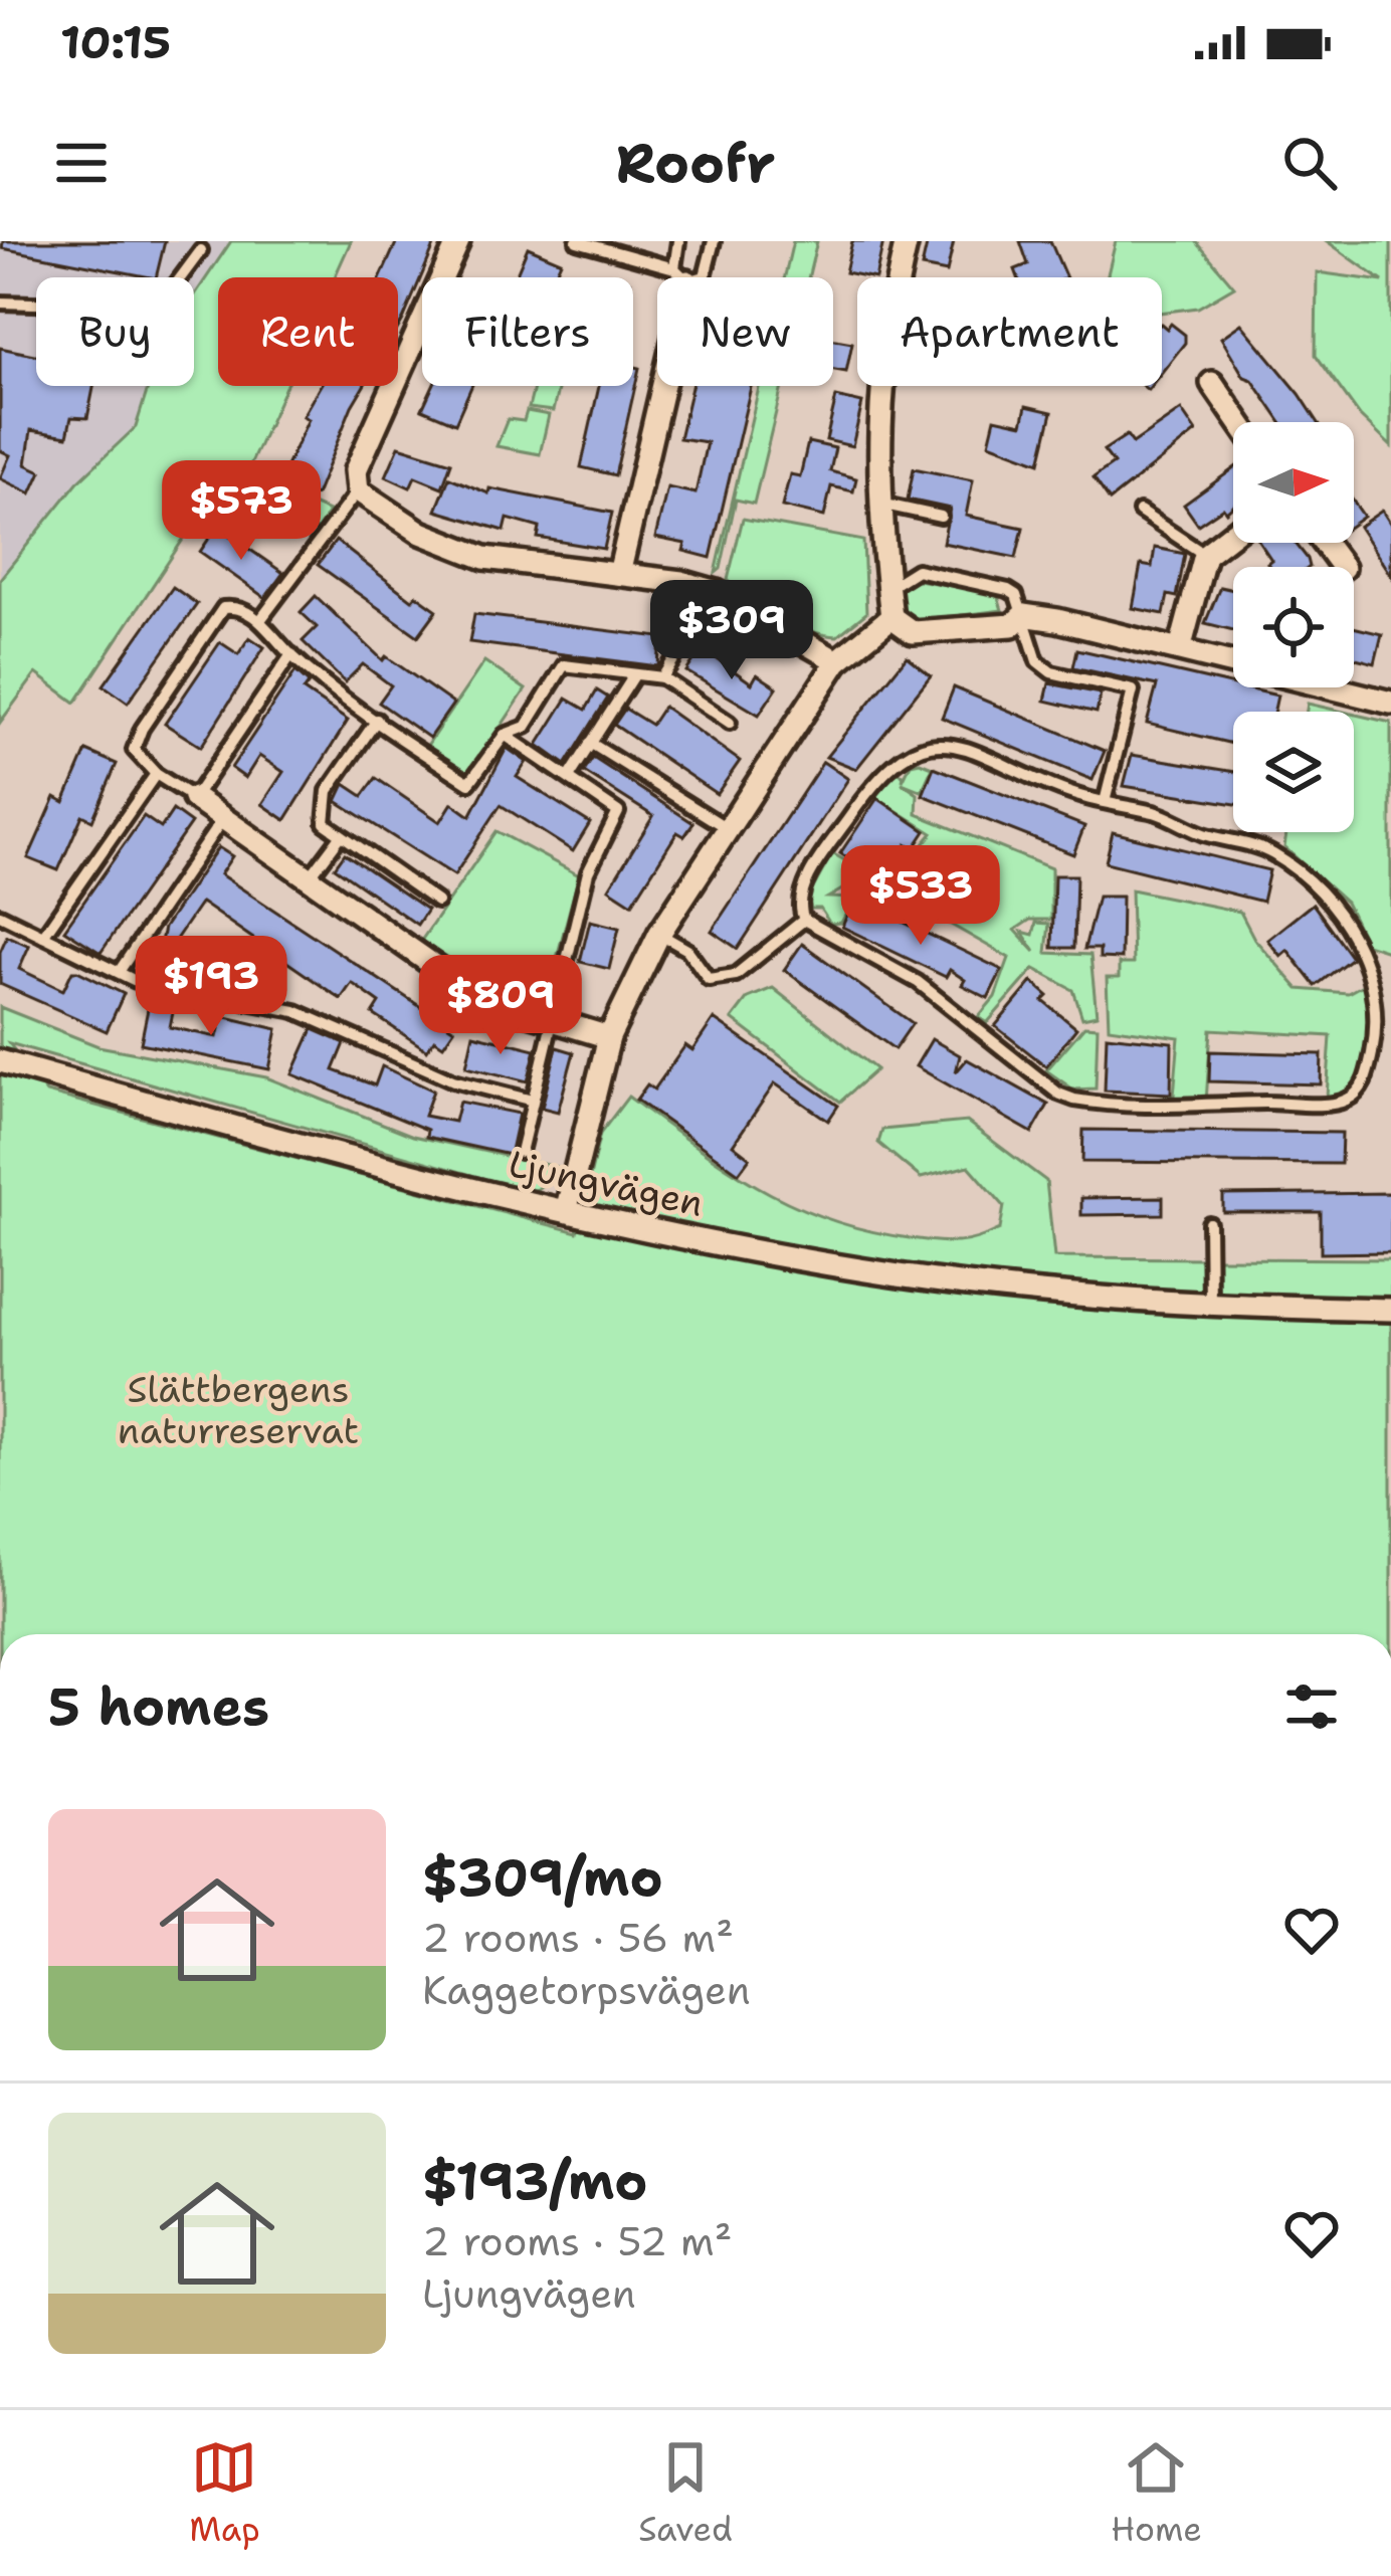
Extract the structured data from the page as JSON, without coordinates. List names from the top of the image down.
{
  "streets": {
    "street": ["Ljungvägen"]
  },
  "parks": ["Slättbergens naturreservat"],
  "north": "right",
  "page": {
    "status": "10:15",
    "header": "Roofr",
    "chip": [
      "Buy",
      "Rent",
      "Filters",
      "New",
      "Apartment"
    ],
    "price": [
      "$573",
      "$309",
      "$533",
      "$193",
      "$809"
    ],
    "heading": "5 homes",
    "list": [
      {
        "name": "$309/mo",
        "note": "2 rooms · 56 m² · Kaggetorpsvägen"
      },
      {
        "name": "$193/mo",
        "note": "2 rooms · 52 m² · Ljungvägen"
      }
    ],
    "tabs": ["Map", "Saved", "Home"]
  }
}
